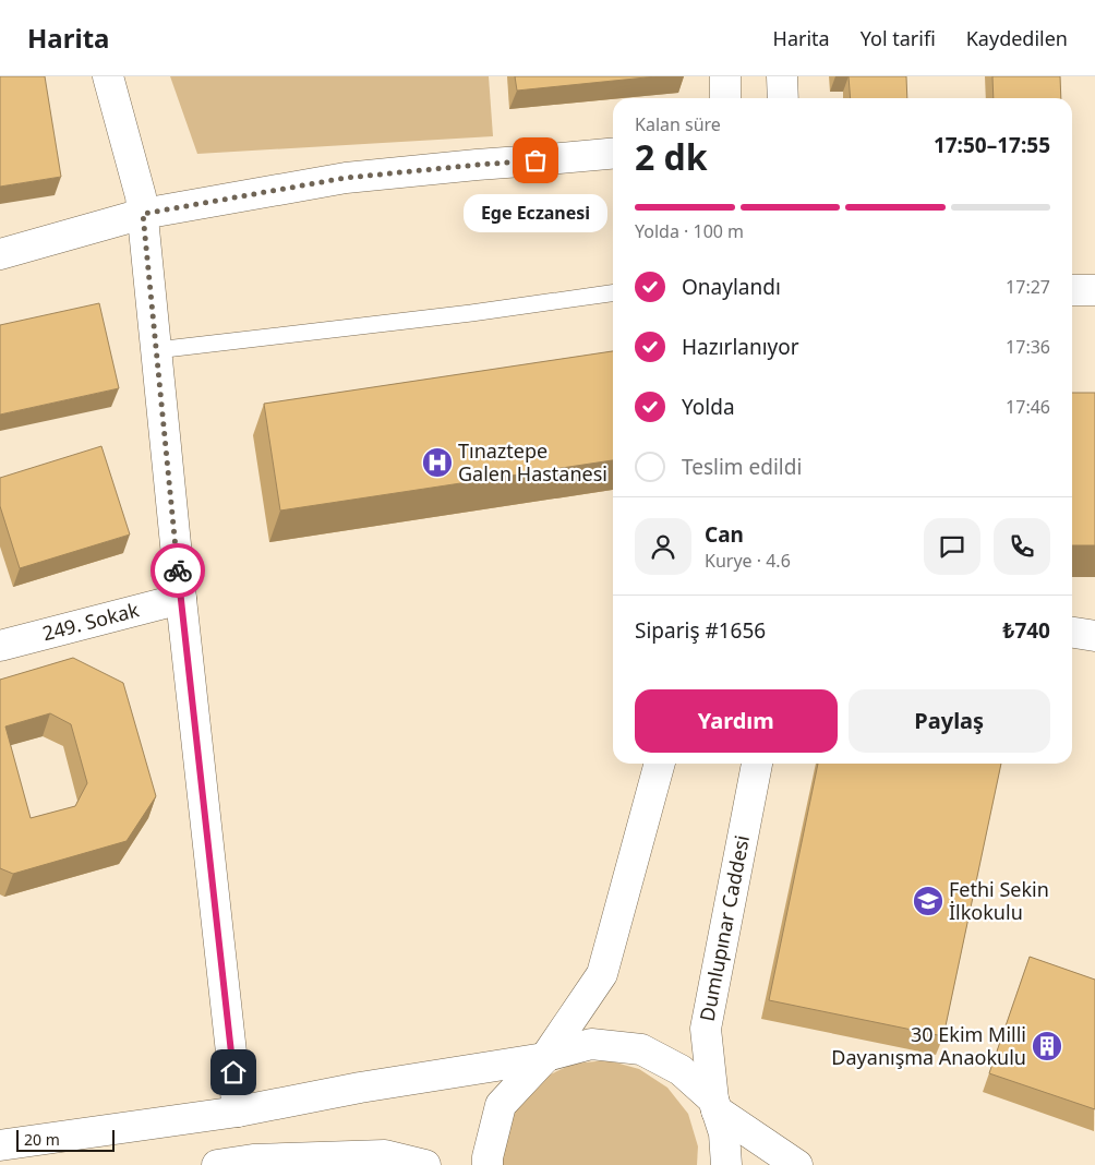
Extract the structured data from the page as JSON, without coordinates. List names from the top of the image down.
{
  "streets": {
    "street": ["249. Sokak", "Dumlupınar Caddesi"]
  },
  "places": {
    "other": ["Ege Eczanesi"],
    "hospital": ["Tınaztepe Galen Hastanesi"],
    "school or university": ["Fethi Sekin İlkokulu"],
    "building": ["30 Ekim Milli Dayanışma Anaokulu"]
  },
  "scale_bar": "20 m",
  "page": {
    "header": "Harita",
    "nav": ["Harita", "Yol tarifi", "Kaydedilen"],
    "heading": ["2 dk", "Kalan süre", "17:50–17:55"],
    "panel": [
      "Can",
      "Kurye · 4.6",
      "Sipariş #1656",
      "₺740"
    ],
    "bar": "Yolda · 100 m",
    "bubble": "Ege Eczanesi",
    "list": [
      ["Onaylandı", "17:27"],
      ["Hazırlanıyor", "17:36"],
      ["Yolda", "17:46"],
      "Teslim edildi"
    ],
    "buttons": ["Yardım", "Paylaş"],
    "scale": "20 m"
  }
}
